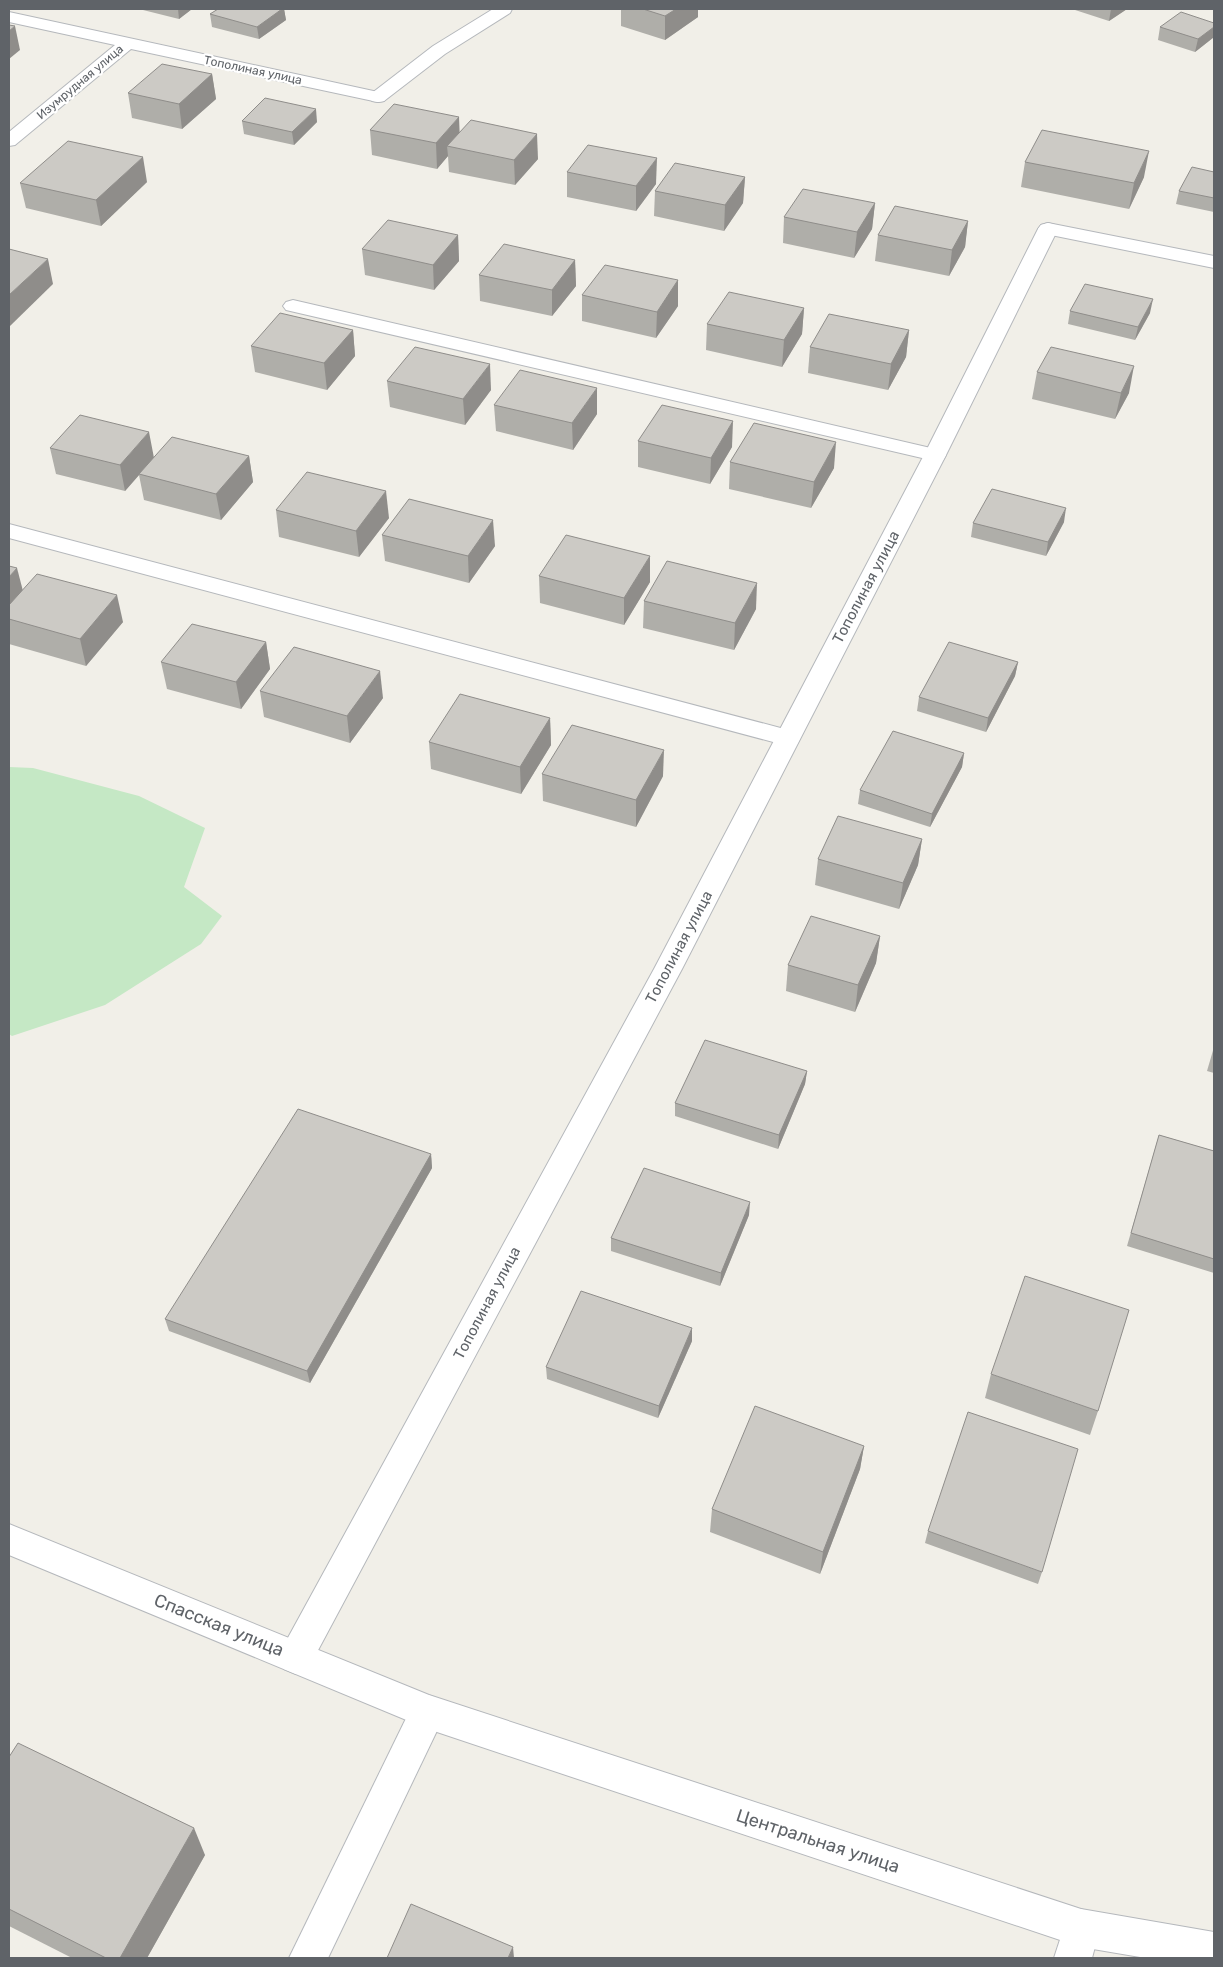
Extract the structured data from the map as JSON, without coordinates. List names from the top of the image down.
{
  "streets": {
    "street": [
      "Тополиная улица",
      "Изумрудная улица",
      "Спасская улица",
      "Центральная улица"
    ]
  },
  "crossings": [
    ["Тополиная улица", "Изумрудная улица"],
    ["Тополиная улица", "Спасская улица"],
    ["Спасская улица", "Центральная улица"]
  ]
}
